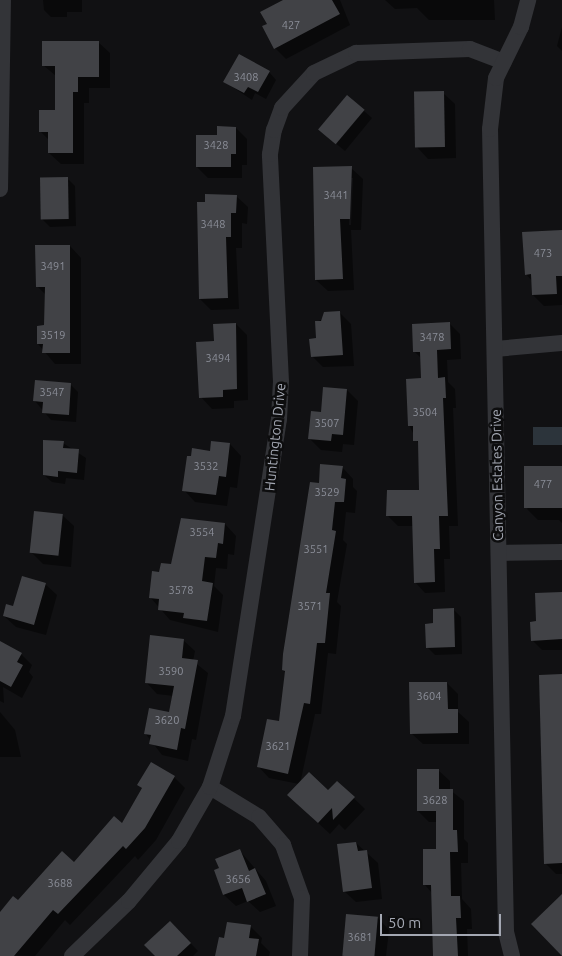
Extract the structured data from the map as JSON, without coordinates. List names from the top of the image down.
{
  "streets": {
    "street": ["Huntington Drive", "Canyon Estates Drive"]
  },
  "crossings": [
    ["Huntington Drive", "Canyon Estates Drive"]
  ],
  "house_numbers": [
    "427",
    "3408",
    "3428",
    "3441",
    "3448",
    "473",
    "3491",
    "3519",
    "3478",
    "3494",
    "3547",
    "3504",
    "3507",
    "3532",
    "477",
    "3529",
    "3554",
    "3551",
    "3578",
    "3571",
    "3590",
    "3604",
    "3620",
    "3621",
    "3628",
    "3656",
    "3688",
    "3681"
  ],
  "scale_bar": "50 m"
}
